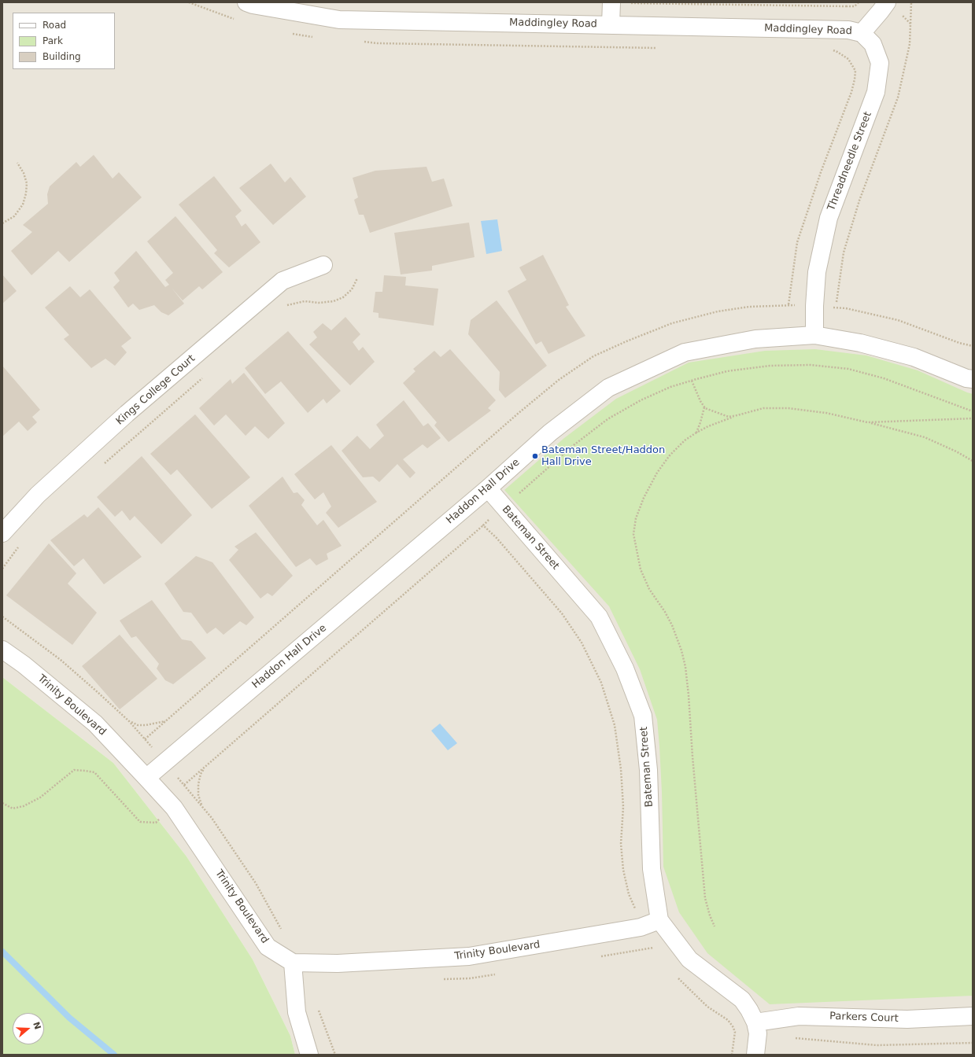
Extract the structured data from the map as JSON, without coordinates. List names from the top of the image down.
{
  "streets": {
    "street": [
      "Maddingley Road",
      "Threadneedle Street",
      "Kings College Court",
      "Haddon Hall Drive",
      "Bateman Street",
      "Trinity Boulevard",
      "Parkers Court"
    ]
  },
  "crossings": [
    ["Maddingley Road", "Threadneedle Street"],
    ["Threadneedle Street", "Haddon Hall Drive"],
    ["Haddon Hall Drive", "Bateman Street"],
    ["Haddon Hall Drive", "Trinity Boulevard"],
    ["Bateman Street", "Trinity Boulevard"],
    ["Bateman Street", "Parkers Court"]
  ],
  "places": ["Bateman Street/Haddon Hall Drive"],
  "legend": ["Road", "Park", "Building"],
  "north": "right"
}
